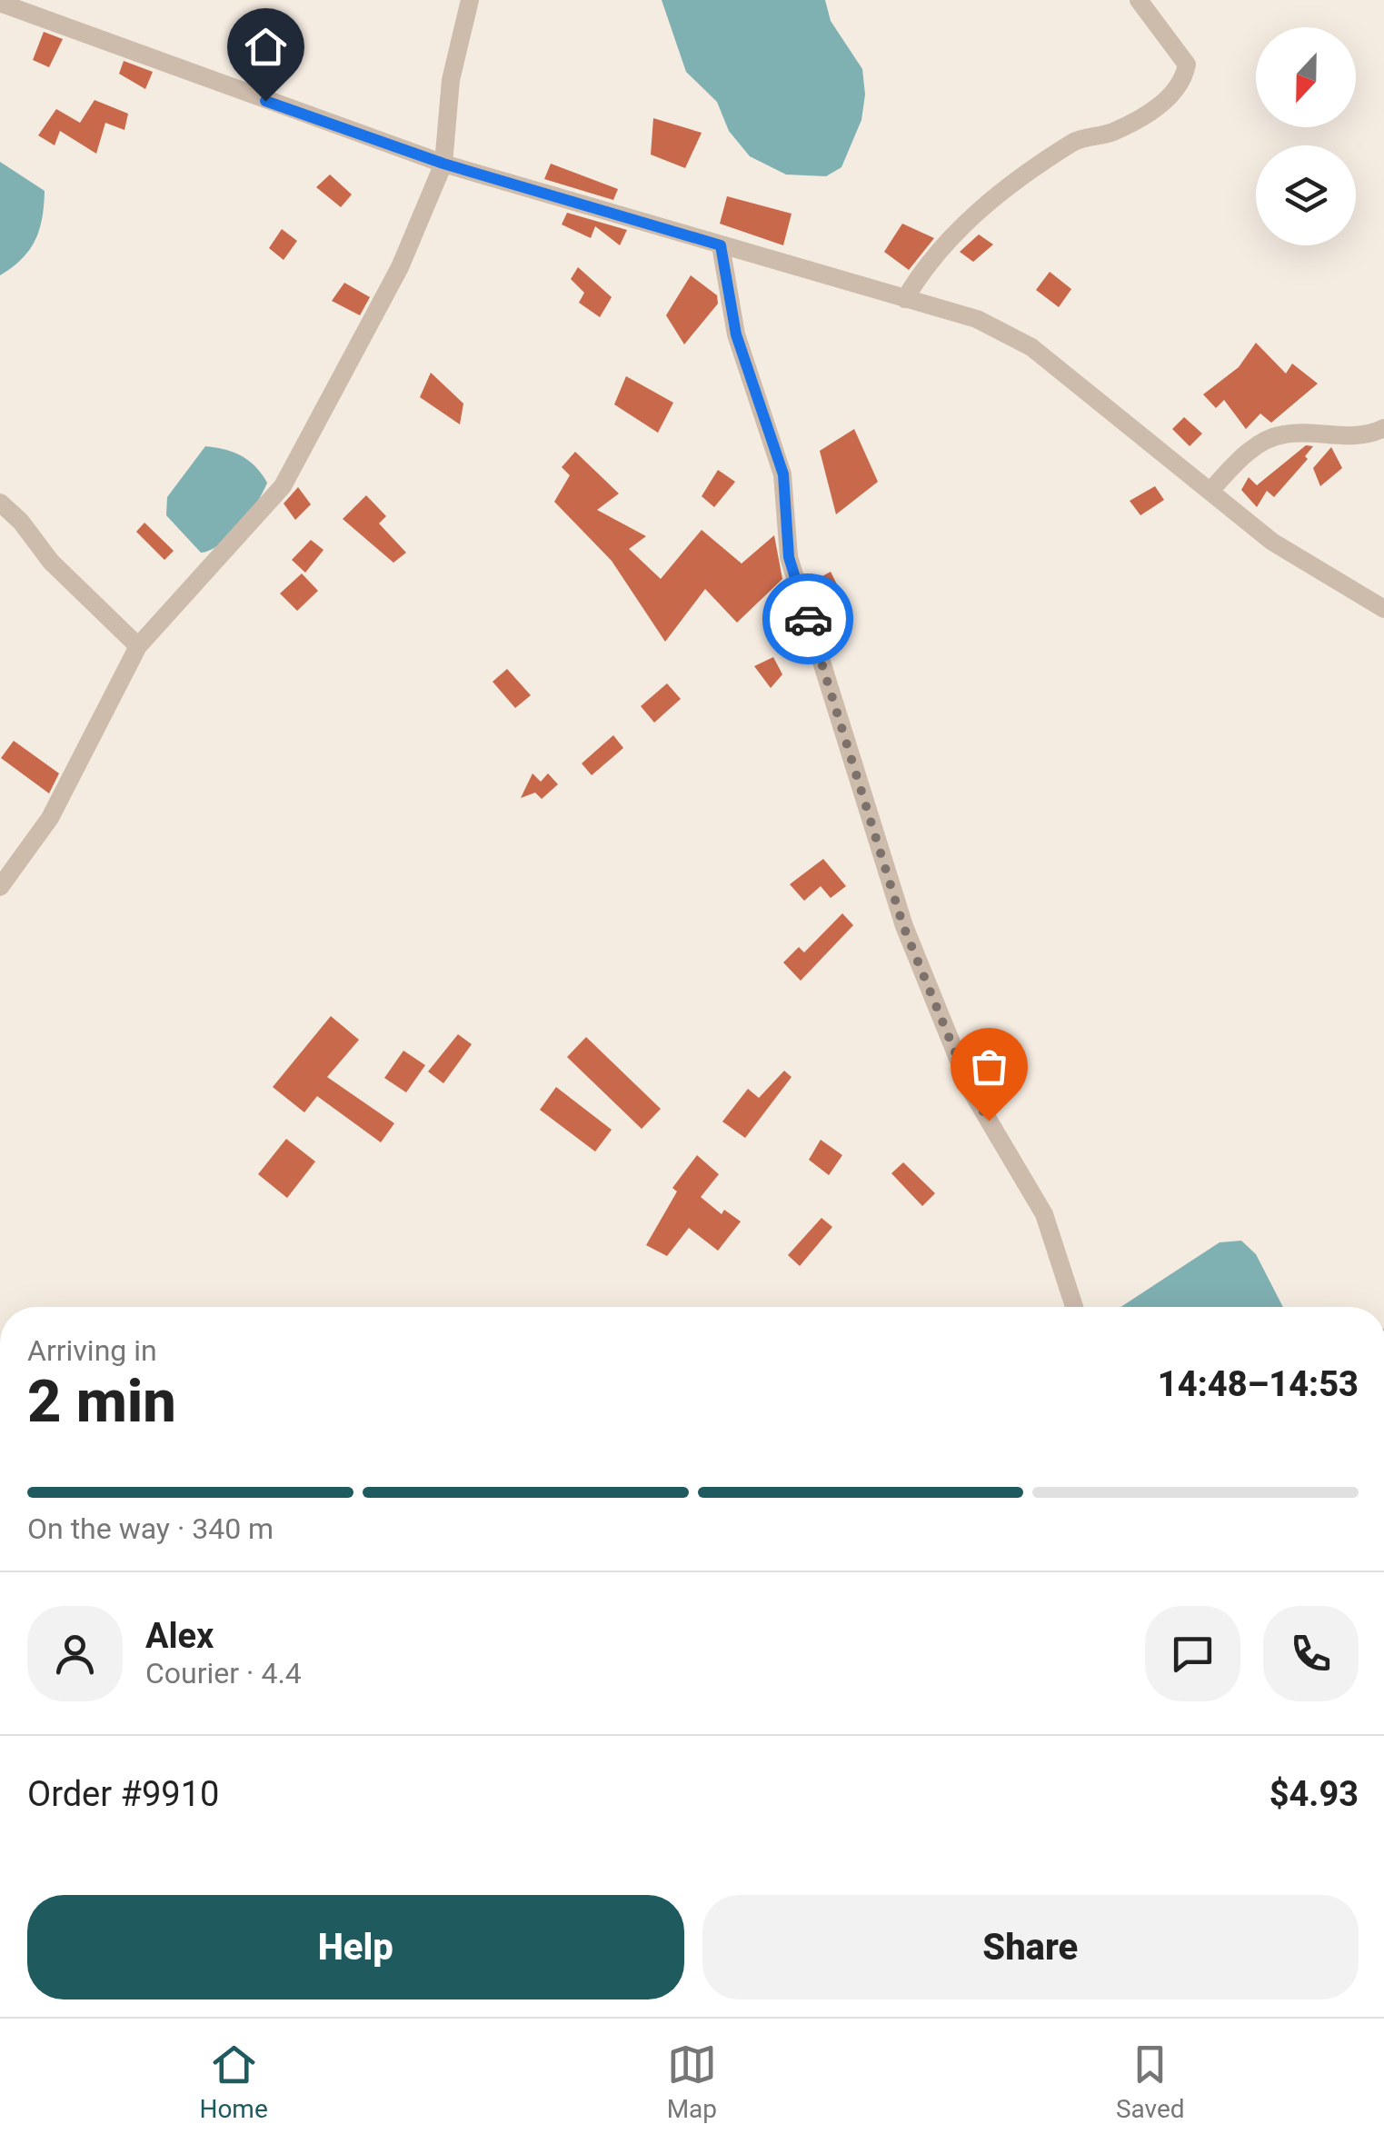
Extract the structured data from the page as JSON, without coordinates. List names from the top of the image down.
{
  "north": "bottom",
  "page": {
    "heading": ["2 min", "Arriving in", "14:48–14:53"],
    "panel": [
      "Alex",
      "Courier · 4.4",
      "Order #9910",
      "$4.93"
    ],
    "bar": "On the way · 340 m",
    "buttons": ["Help", "Share"],
    "tabs": ["Home", "Map", "Saved"]
  }
}
